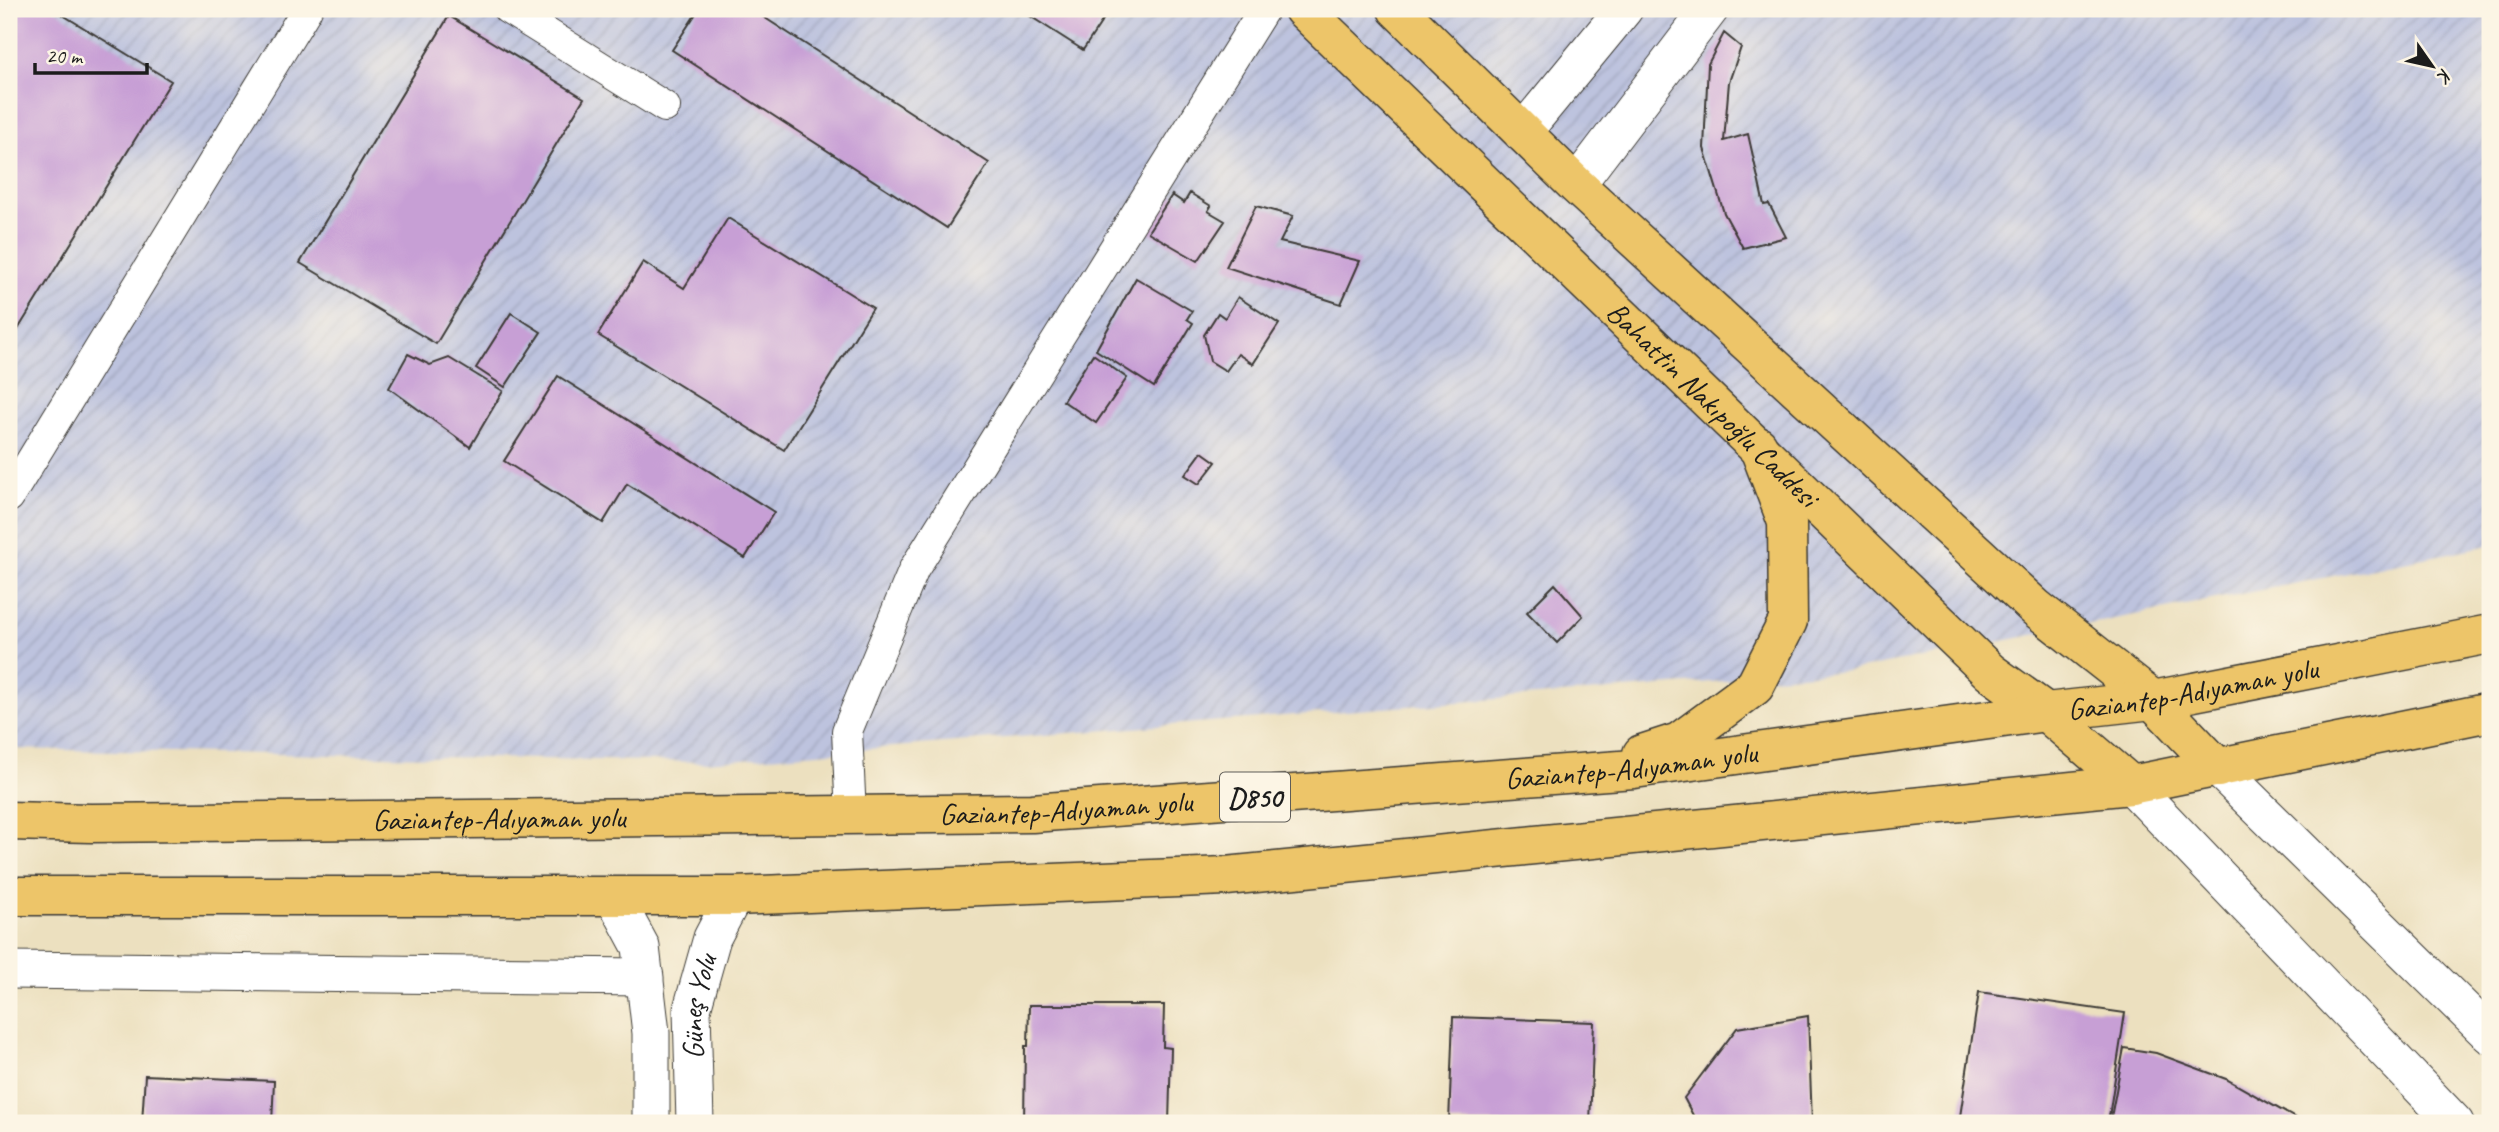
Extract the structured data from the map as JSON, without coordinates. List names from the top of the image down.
{
  "streets": {
    "main road": ["Bahattin Nakıpoğlu Caddesi", "Gaziantep-Adıyaman yolu", "D850"],
    "street": ["Güneş Yolu"]
  },
  "crossings": [
    ["Bahattin Nakıpoğlu Caddesi", "Gaziantep-Adıyaman yolu"]
  ],
  "scale_bar": "20 m",
  "north": "bottom right"
}
